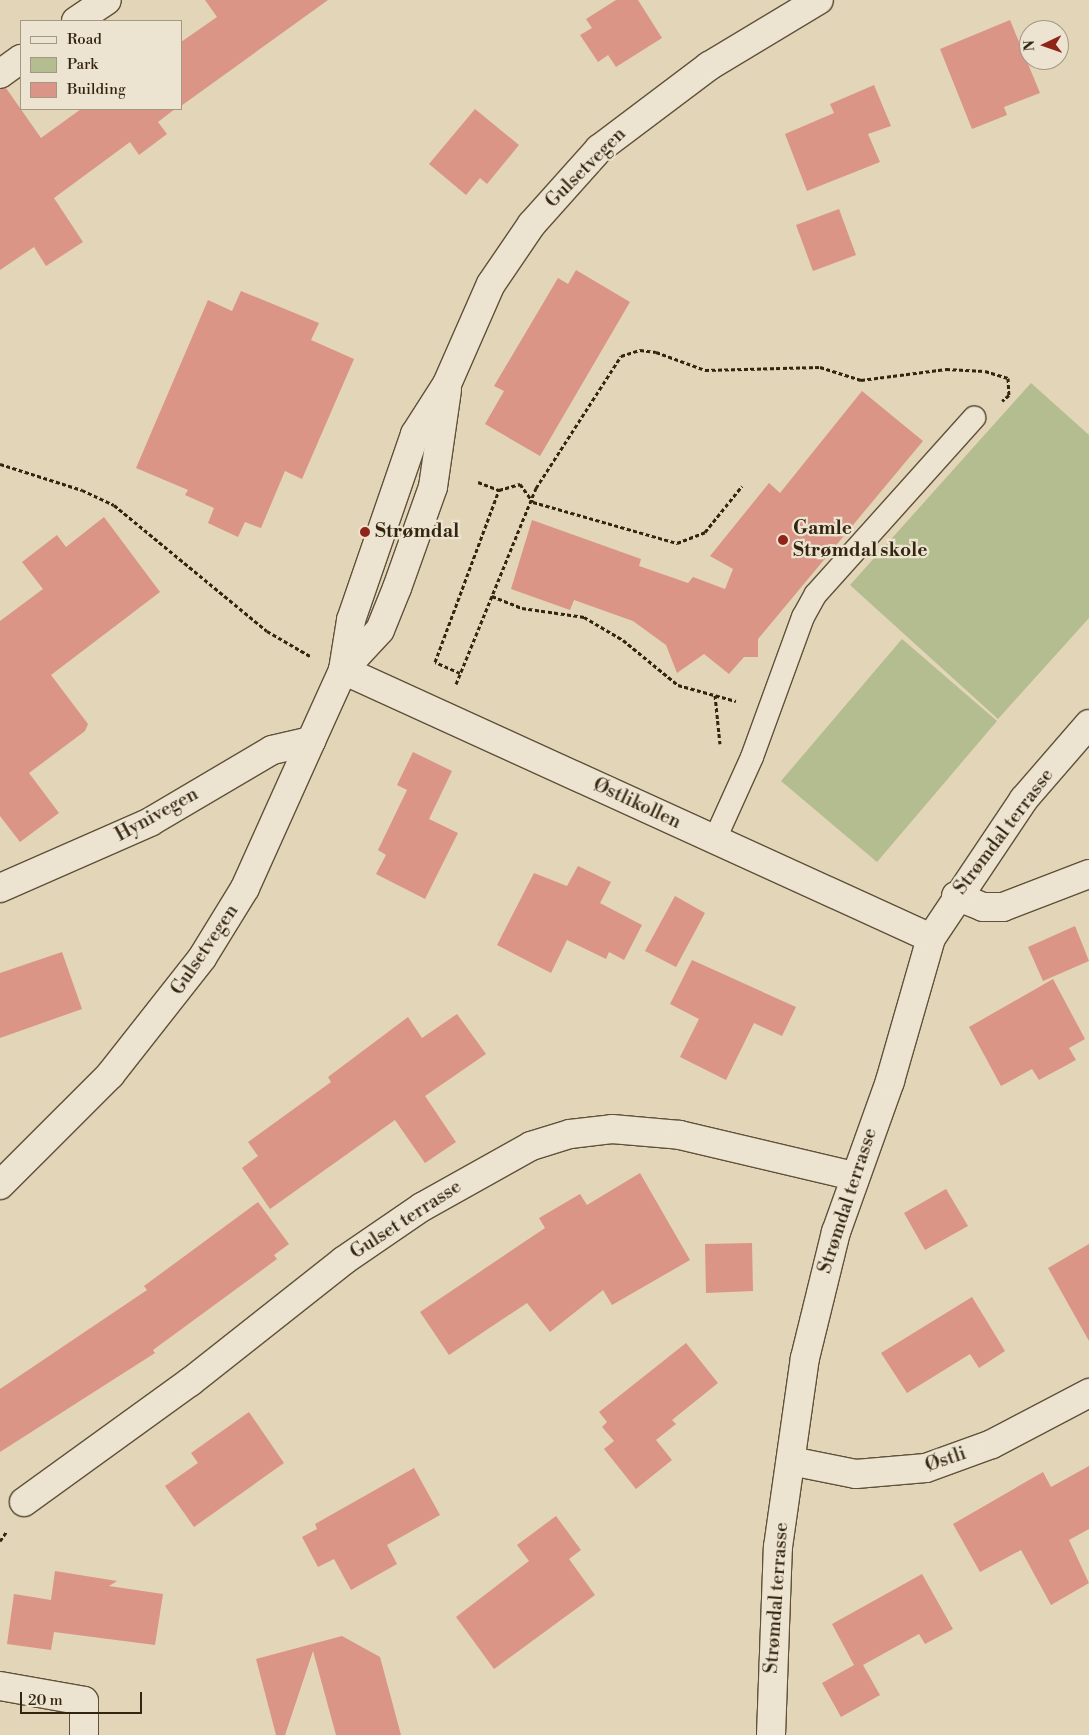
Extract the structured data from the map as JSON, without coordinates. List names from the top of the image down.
{
  "streets": {
    "street": [
      "Gulsetvegen",
      "Østlikollen",
      "Hynivegen",
      "Strømdal terrasse",
      "Gulset terrasse",
      "Østli"
    ]
  },
  "crossings": [
    ["Gulsetvegen", "Østlikollen"],
    ["Gulsetvegen", "Hynivegen"],
    ["Østlikollen", "Strømdal terrasse"],
    ["Strømdal terrasse", "Gulset terrasse"],
    ["Strømdal terrasse", "Østli"]
  ],
  "places": ["Strømdal", "Gamle Strømdal skole"],
  "legend": ["Road", "Park", "Building"],
  "scale_bar": "20 m",
  "north": "left"
}
